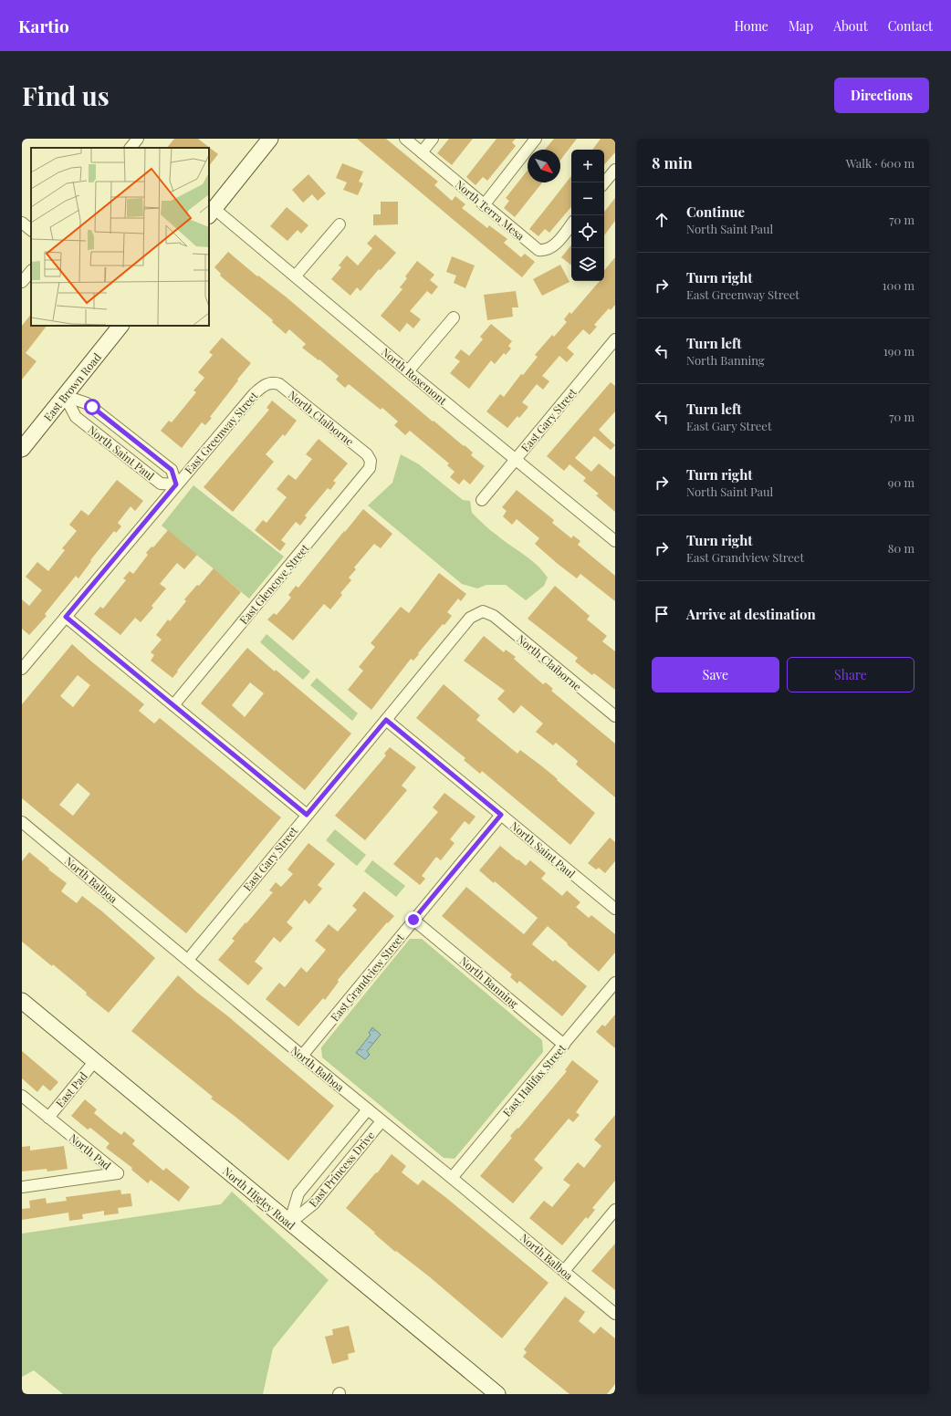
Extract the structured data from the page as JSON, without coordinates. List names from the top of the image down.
{
  "streets": {
    "main road": ["East Brown Road", "North Higley Road"],
    "street": [
      "North Terra Mesa",
      "North Rosemont",
      "North Claiborne",
      "East Gary Street",
      "East Greenway Street",
      "North Saint Paul",
      "East Glencove Street",
      "North Balboa",
      "East Grandview Street",
      "North Banning",
      "East Halifax Street",
      "East Pad",
      "North Pad",
      "East Princess Drive"
    ]
  },
  "crossings": [
    ["North Rosemont", "East Gary Street"],
    ["East Brown Road", "North Saint Paul"],
    ["North Claiborne", "East Gary Street"],
    ["North Claiborne", "East Greenway Street"],
    ["North Claiborne", "East Glencove Street"],
    ["East Gary Street", "North Saint Paul"],
    ["East Gary Street", "North Balboa"],
    ["East Greenway Street", "North Saint Paul"],
    ["North Saint Paul", "East Grandview Street"],
    ["North Balboa", "East Grandview Street"],
    ["North Balboa", "East Halifax Street"],
    ["North Balboa", "East Princess Drive"],
    ["East Grandview Street", "North Banning"],
    ["North Banning", "East Halifax Street"],
    ["East Pad", "North Pad"],
    ["East Pad", "North Higley Road"],
    ["East Princess Drive", "North Higley Road"]
  ],
  "north": "bottom right",
  "page": {
    "header": "Kartio",
    "nav": [
      "Home",
      "Map",
      "About",
      "Contact"
    ],
    "buttons": [
      "Directions",
      ["Save", "Share"]
    ],
    "title": "Find us",
    "heading": ["8 min", "Walk · 600 m"],
    "map_buttons": ["+", "−"],
    "list": [
      ["Continue", "North Saint Paul", "70 m"],
      ["Turn right", "East Greenway Street", "100 m"],
      ["Turn left", "North Banning", "190 m"],
      ["Turn left", "East Gary Street", "70 m"],
      ["Turn right", "North Saint Paul", "90 m"],
      ["Turn right", "East Grandview Street", "80 m"],
      "Arrive at destination"
    ]
  }
}
